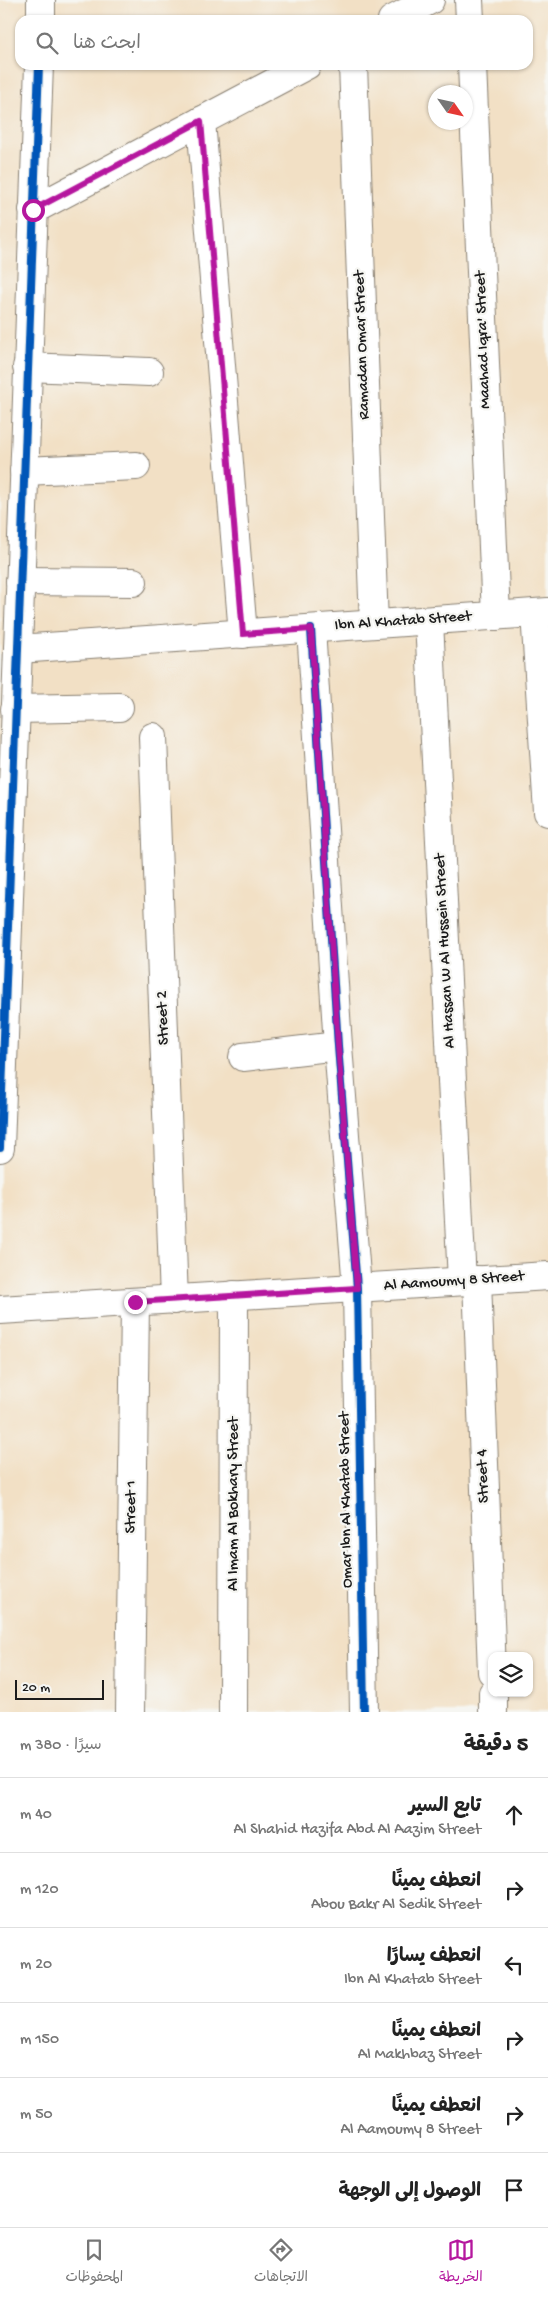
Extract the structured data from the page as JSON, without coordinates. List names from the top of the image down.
{
  "streets": {
    "street": [
      "Maahad Iqra' Street",
      "Ramadan Omar Street",
      "Ibn Al Khatab Street",
      "Al Hassan W Al Hussein Street",
      "Street 2",
      "Al Aamoumy 8 Street",
      "Street 4",
      "Omar Ibn Al Khatab Street",
      "Al Imam Al Bokhary Street",
      "Street 1"
    ]
  },
  "crossings": [
    ["Maahad Iqra' Street", "Ibn Al Khatab Street"],
    ["Ramadan Omar Street", "Ibn Al Khatab Street"],
    ["Ibn Al Khatab Street", "Al Hassan W Al Hussein Street"],
    ["Ibn Al Khatab Street", "Omar Ibn Al Khatab Street"],
    ["Al Hassan W Al Hussein Street", "Al Aamoumy 8 Street"],
    ["Al Hassan W Al Hussein Street", "Street 4"],
    ["Street 2", "Al Aamoumy 8 Street"],
    ["Al Aamoumy 8 Street", "Street 4"],
    ["Al Aamoumy 8 Street", "Omar Ibn Al Khatab Street"],
    ["Al Aamoumy 8 Street", "Al Imam Al Bokhary Street"],
    ["Al Aamoumy 8 Street", "Street 1"]
  ],
  "scale_bar": "20 m",
  "north": "bottom right",
  "page": {
    "search": "ابحث هنا",
    "scale": "20 m",
    "heading": ["5 دقيقة", "سيرًا · 380 m"],
    "list": [
      ["تابع السير", "Al Shahid Hazifa Abd Al Aazim Street", "40 m"],
      ["انعطف يمينًا", "Abou Bakr Al Sedik Street", "120 m"],
      ["انعطف يسارًا", "Ibn Al Khatab Street", "20 m"],
      ["انعطف يمينًا", "Al Makhbaz Street", "150 m"],
      ["انعطف يمينًا", "Al Aamoumy 8 Street", "50 m"],
      "الوصول إلى الوجهة"
    ],
    "nav": ["الخريطة", "الاتجاهات", "المحفوظات"]
  }
}
